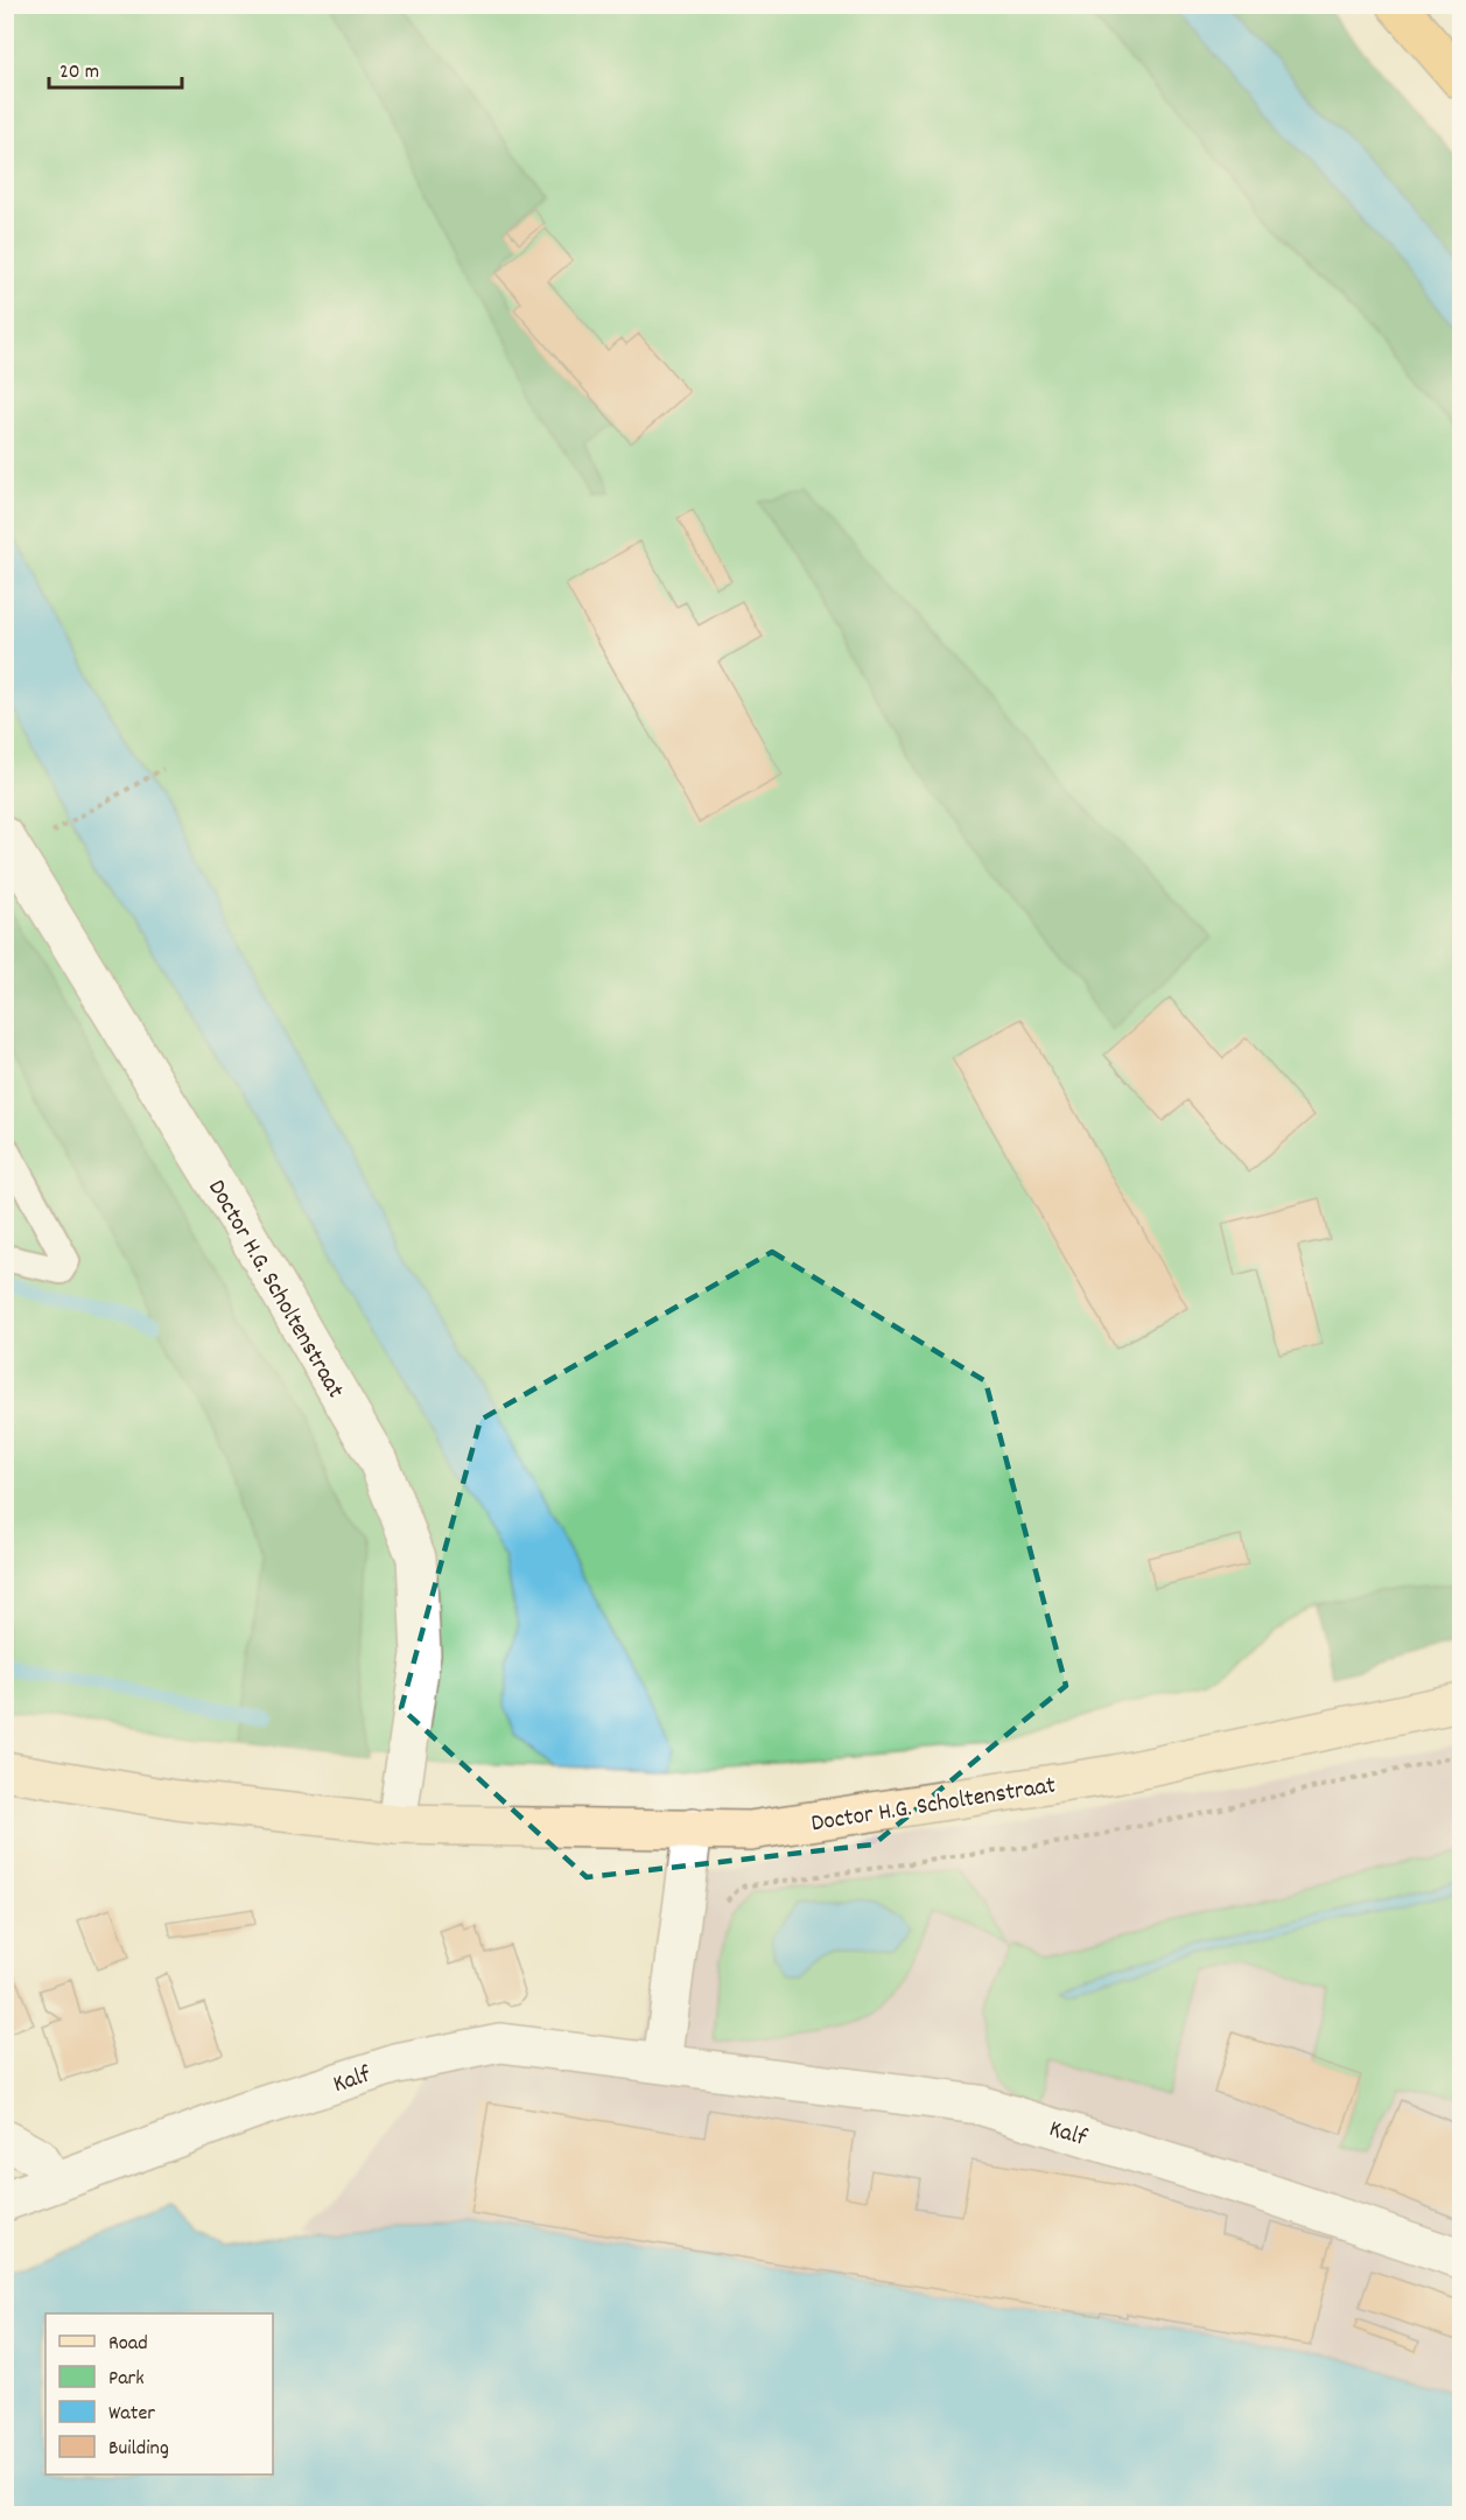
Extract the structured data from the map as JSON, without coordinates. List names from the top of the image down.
{
  "streets": {
    "main road": ["Doctor H.G. Scholtenstraat"],
    "street": ["Kalf"]
  },
  "legend": [
    "Road",
    "Park",
    "Water",
    "Building"
  ],
  "scale_bar": "20 m"
}
